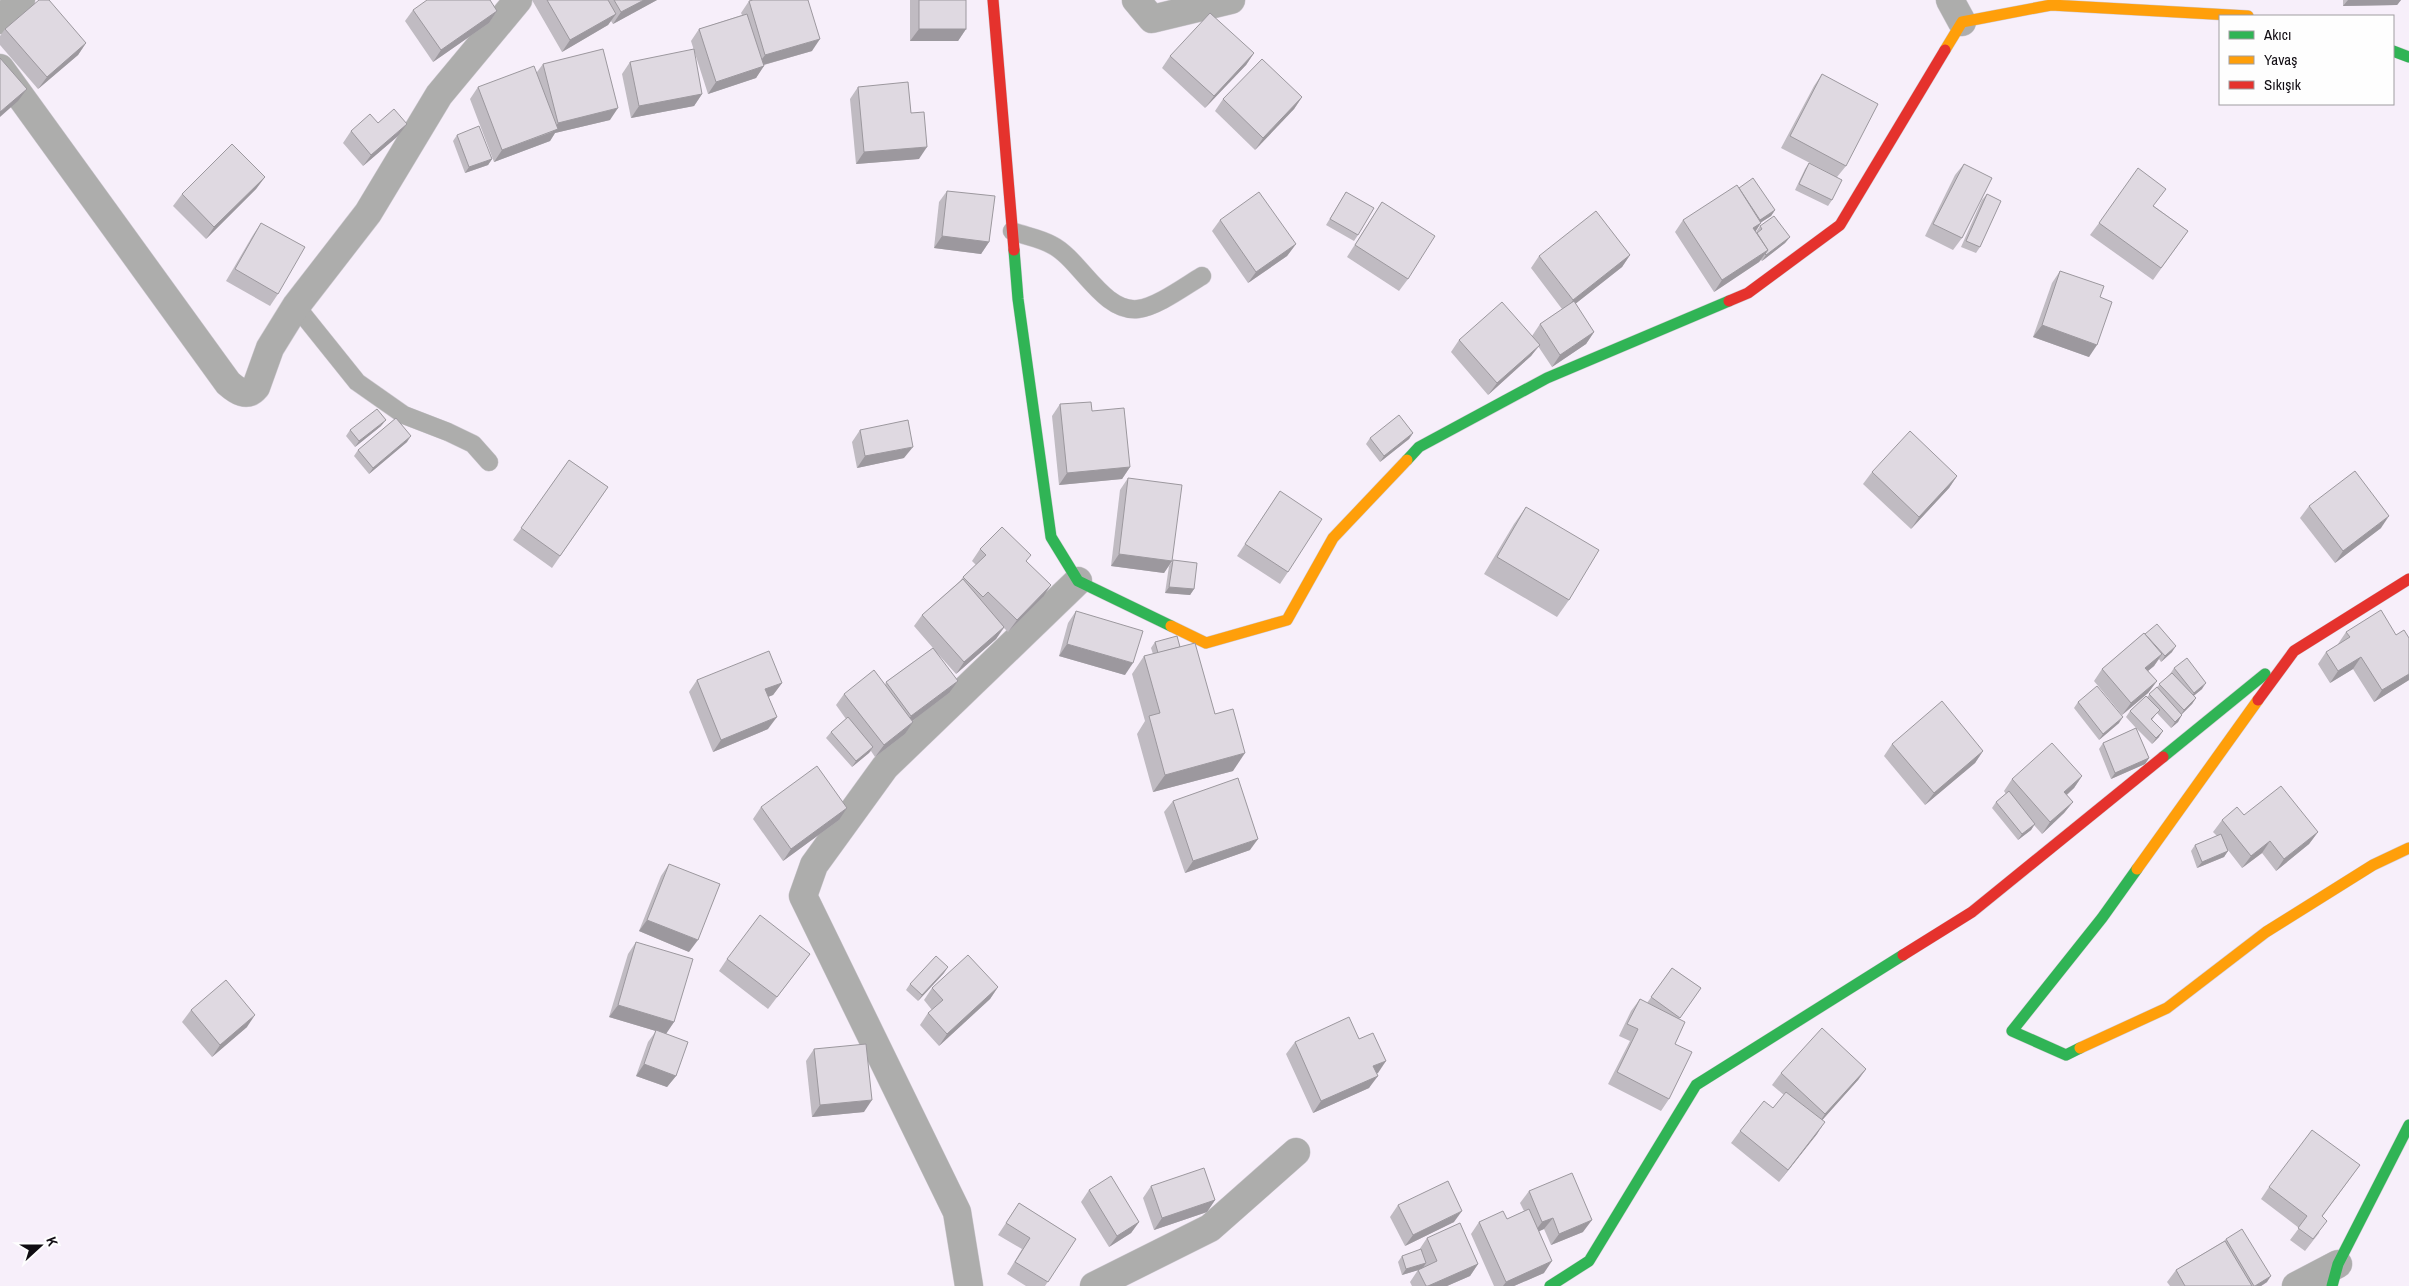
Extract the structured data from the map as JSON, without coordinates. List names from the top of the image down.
{
  "legend": ["Akıcı", "Yavaş", "Sıkışık"],
  "north": "right"
}
